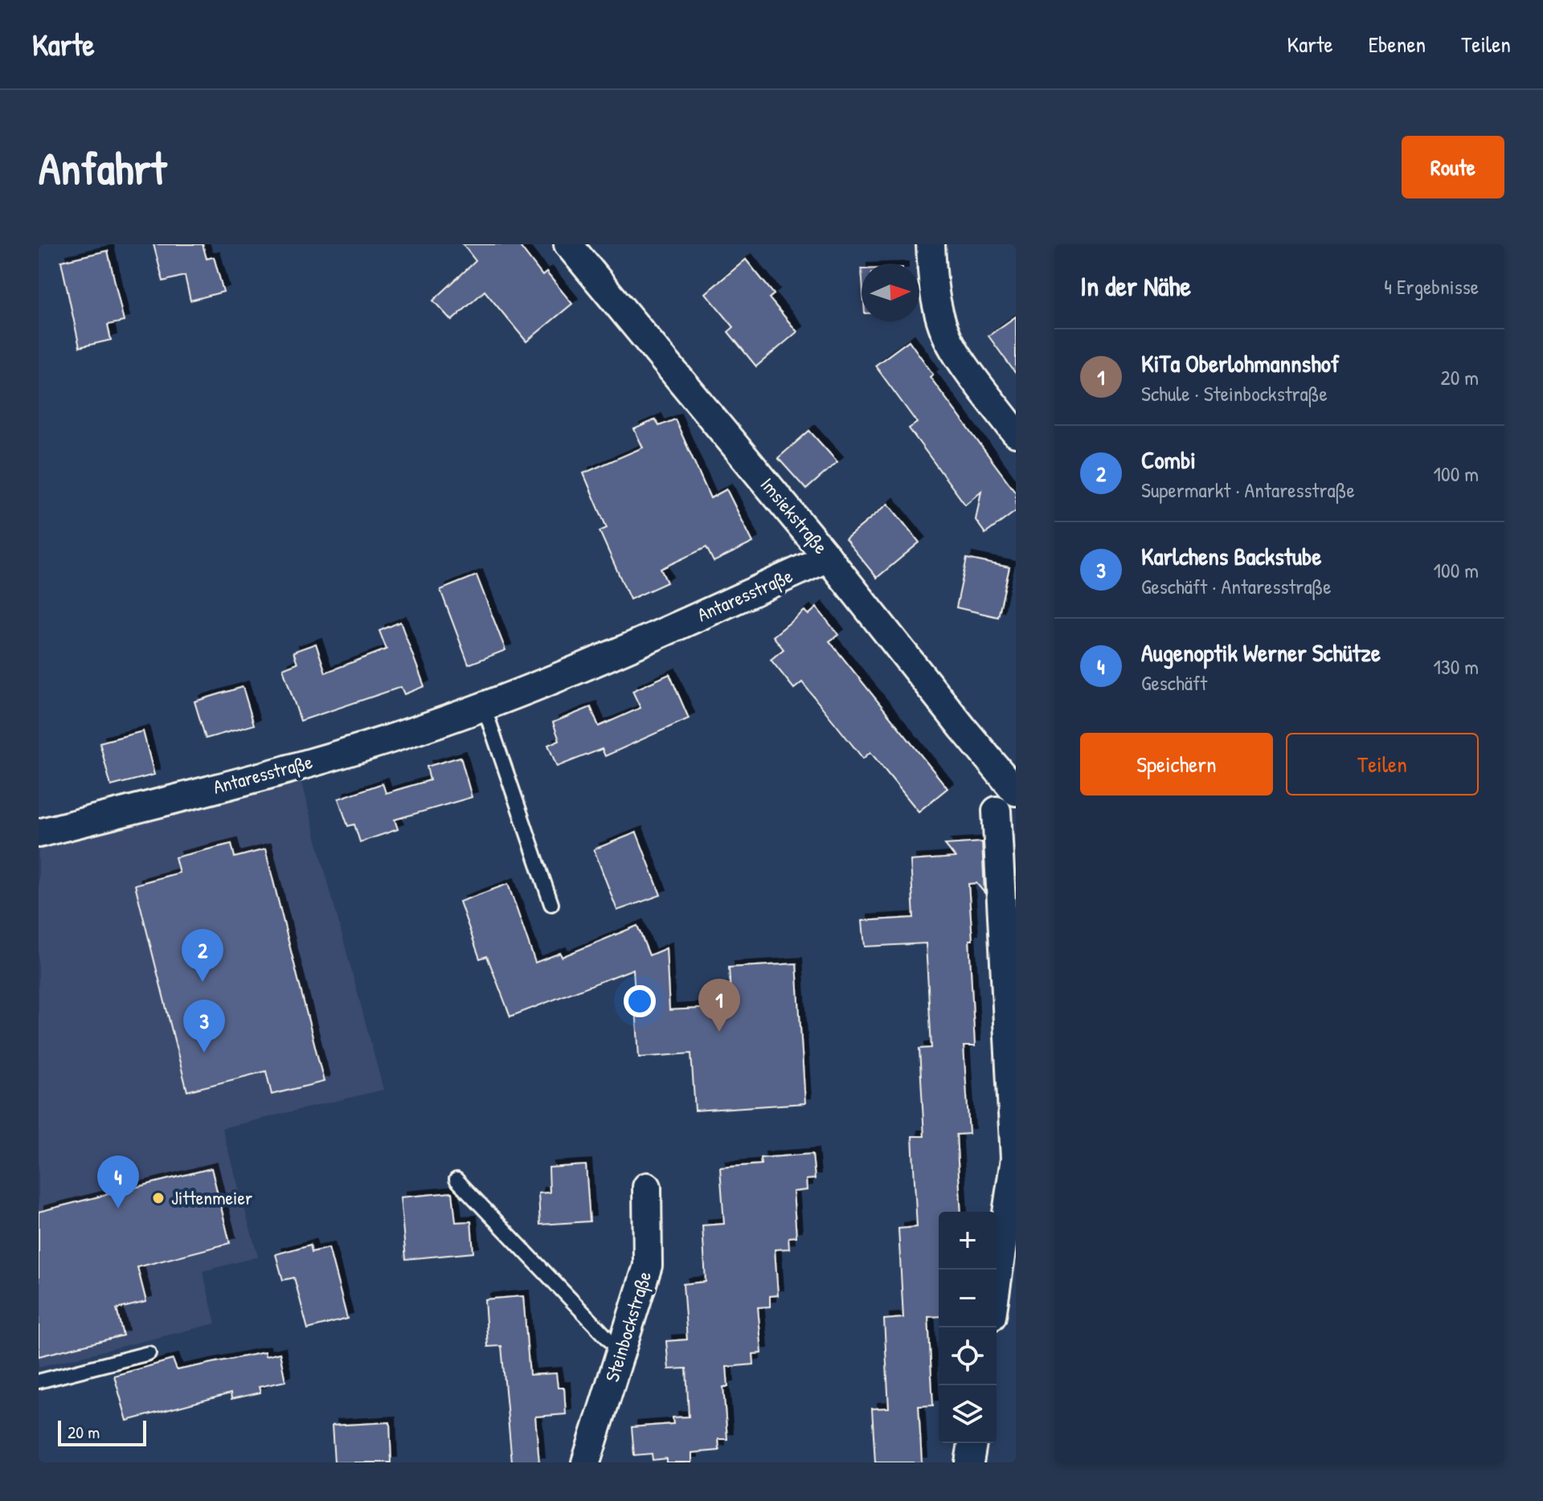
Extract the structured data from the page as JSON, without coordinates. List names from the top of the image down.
{
  "streets": {
    "street": ["Imsiekstraße", "Antaresstraße", "Steinbockstraße"]
  },
  "crossings": [
    ["Imsiekstraße", "Antaresstraße"]
  ],
  "places": ["Jittenmeier"],
  "scale_bar": "20 m",
  "north": "right",
  "page": {
    "header": "Karte",
    "nav": ["Karte", "Ebenen", "Teilen"],
    "buttons": [
      "Route",
      ["Speichern", "Teilen"]
    ],
    "title": "Anfahrt",
    "heading": ["In der Nähe", "4 Ergebnisse"],
    "list": [
      {
        "mark": "1",
        "name": "KiTa Oberlohmannshof",
        "note": "Schule · Steinbockstraße",
        "value": "20 m"
      },
      {
        "mark": "2",
        "name": "Combi",
        "note": "Supermarkt · Antaresstraße",
        "value": "100 m"
      },
      {
        "mark": "3",
        "name": "Karlchens Backstube",
        "note": "Geschäft · Antaresstraße",
        "value": "100 m"
      },
      {
        "mark": "4",
        "name": "Augenoptik Werner Schütze",
        "note": "Geschäft",
        "value": "130 m"
      }
    ],
    "pins": [
      "2",
      "1",
      "3",
      "4"
    ],
    "map_buttons": ["+", "−"],
    "scale": "20 m"
  }
}
